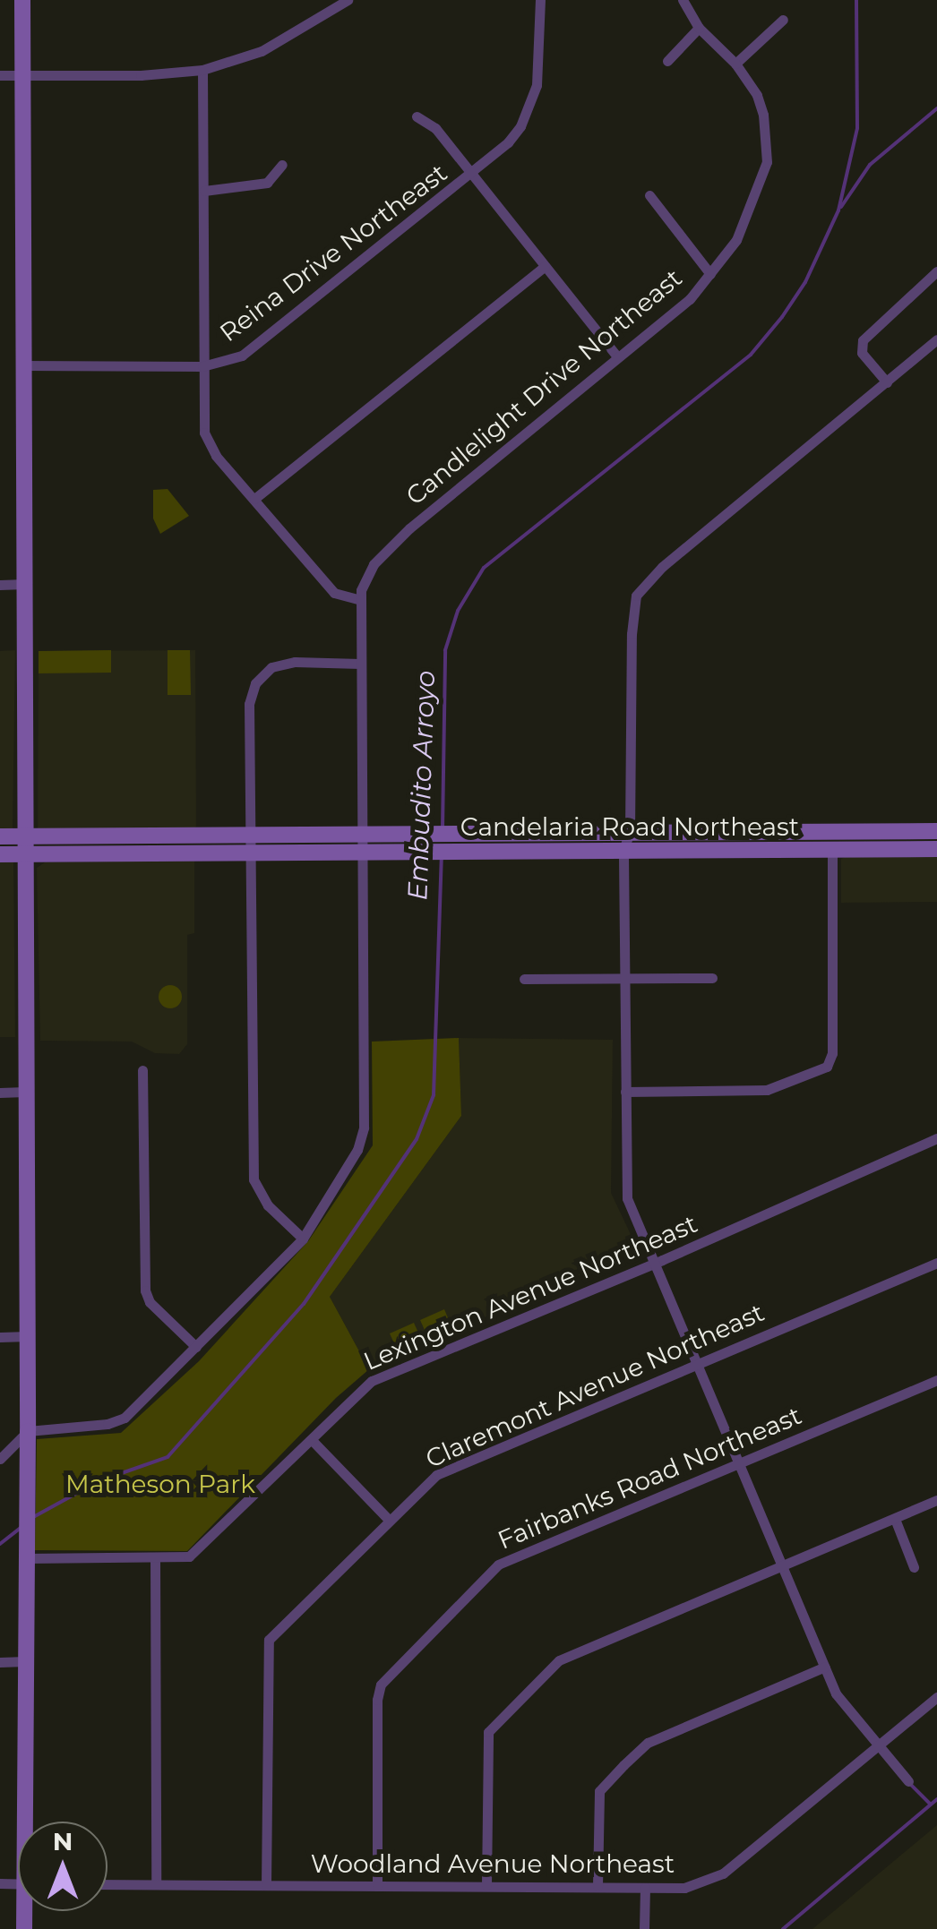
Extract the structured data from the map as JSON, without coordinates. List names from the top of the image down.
{
  "streets": {
    "street": [
      "Reina Drive Northeast",
      "Candlelight Drive Northeast",
      "Candelaria Road Northeast",
      "Lexington Avenue Northeast",
      "Claremont Avenue Northeast",
      "Fairbanks Road Northeast",
      "Woodland Avenue Northeast"
    ]
  },
  "crossings": [
    ["Candlelight Drive Northeast", "Candelaria Road Northeast"],
    ["Claremont Avenue Northeast", "Woodland Avenue Northeast"],
    ["Fairbanks Road Northeast", "Woodland Avenue Northeast"]
  ],
  "water": ["Embudito Arroyo"],
  "parks": ["Matheson Park"],
  "north": "top"
}
